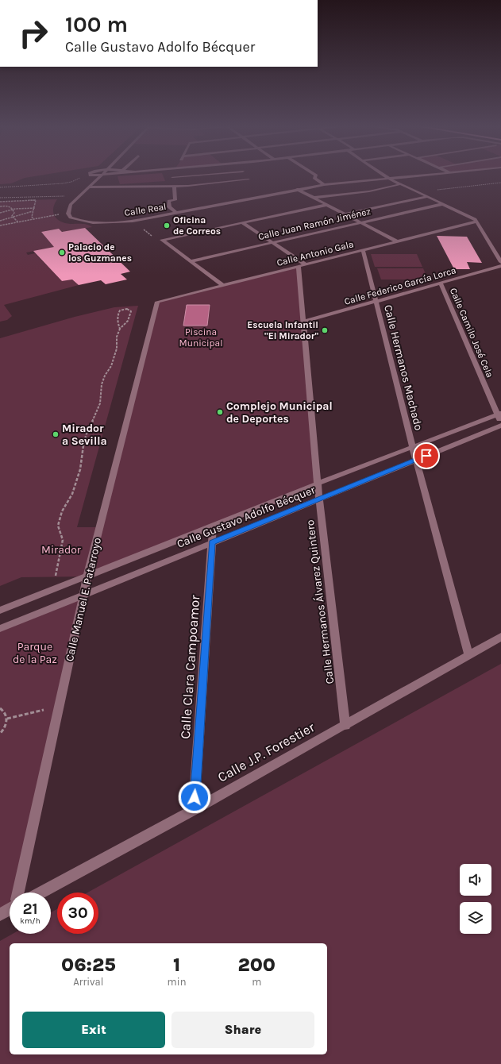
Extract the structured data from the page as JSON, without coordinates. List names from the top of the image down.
{
  "streets": {
    "street": [
      "Calle Real",
      "Calle Juan Ramón Jiménez",
      "Calle Antonio Gala",
      "Calle Federico García Lorca",
      "Calle Camilo José Cela",
      "Calle Hermanos Machado",
      "Calle Gustavo Adolfo Bécquer",
      "Calle Manuel E. Patarroyo",
      "Calle Hermanos Álvarez Quintero",
      "Calle Clara Campoamor",
      "Calle J.P. Forestier"
    ]
  },
  "crossings": [
    ["Calle Antonio Gala", "Calle Hermanos Machado"],
    ["Calle Antonio Gala", "Calle Manuel E. Patarroyo"],
    ["Calle Antonio Gala", "Calle Hermanos Álvarez Quintero"],
    ["Calle Federico García Lorca", "Calle Camilo José Cela"],
    ["Calle Federico García Lorca", "Calle Hermanos Machado"],
    ["Calle Federico García Lorca", "Calle Hermanos Álvarez Quintero"],
    ["Calle Camilo José Cela", "Calle Gustavo Adolfo Bécquer"],
    ["Calle Hermanos Machado", "Calle Gustavo Adolfo Bécquer"],
    ["Calle Hermanos Machado", "Calle J.P. Forestier"],
    ["Calle Gustavo Adolfo Bécquer", "Calle Manuel E. Patarroyo"],
    ["Calle Gustavo Adolfo Bécquer", "Calle Hermanos Álvarez Quintero"],
    ["Calle Gustavo Adolfo Bécquer", "Calle Clara Campoamor"],
    ["Calle Hermanos Álvarez Quintero", "Calle J.P. Forestier"],
    ["Calle Clara Campoamor", "Calle J.P. Forestier"]
  ],
  "parks": ["Piscina Municipal", "Mirador", "Parque de la Paz"],
  "places": [
    "Oficina de Correos",
    "Palacio de los Guzmanes",
    "Escuela Infantil \"El Mirador\"",
    "Complejo Municipal de Deportes",
    "Mirador a Sevilla"
  ],
  "page": {
    "turn": ["100 m", "Calle Gustavo Adolfo Bécquer"],
    "speed": "21 km/h",
    "limit": "30",
    "eta": [
      "06:25",
      "Arrival",
      "1",
      "min",
      "200",
      "m"
    ],
    "buttons": ["Exit", "Share"]
  }
}
